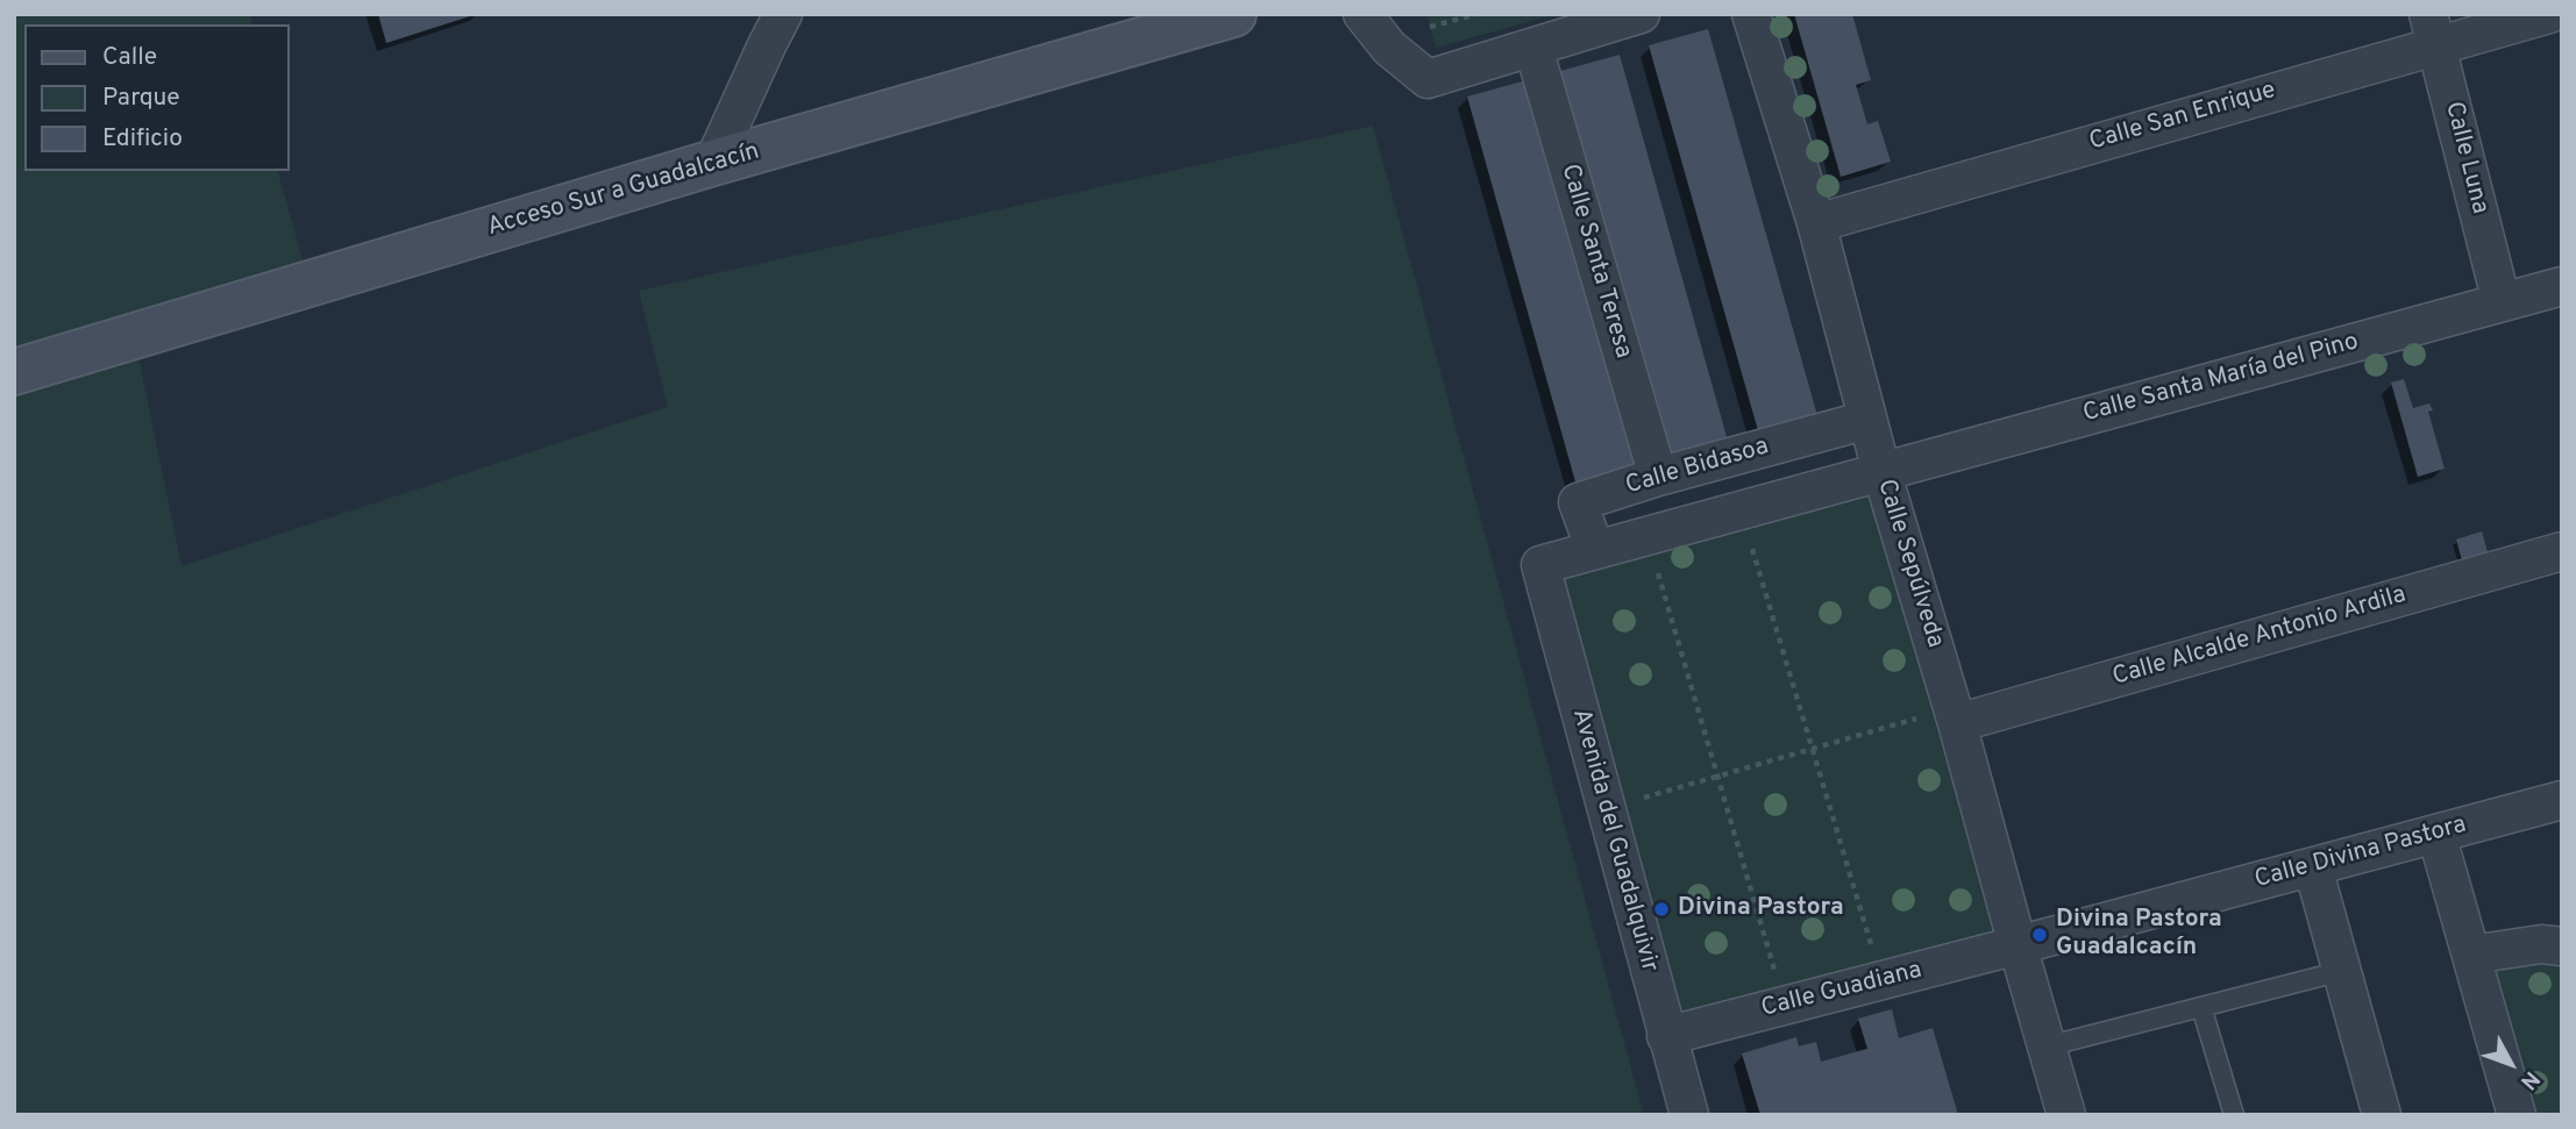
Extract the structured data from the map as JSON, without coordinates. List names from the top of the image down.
{
  "streets": {
    "street": [
      "Calle San Enrique",
      "Calle Luna",
      "Acceso Sur a Guadalcacín",
      "Calle Santa Teresa",
      "Calle Santa María del Pino",
      "Calle Bidasoa",
      "Calle Sepúlveda",
      "Calle Alcalde Antonio Ardila",
      "Avenida del Guadalquivir",
      "Calle Divina Pastora",
      "Calle Guadiana"
    ]
  },
  "crossings": [
    ["Calle San Enrique", "Calle Luna"],
    ["Calle San Enrique", "Calle Sepúlveda"],
    ["Calle Luna", "Calle Santa María del Pino"],
    ["Calle Santa Teresa", "Calle Bidasoa"],
    ["Calle Santa María del Pino", "Calle Sepúlveda"],
    ["Calle Bidasoa", "Calle Sepúlveda"],
    ["Calle Bidasoa", "Avenida del Guadalquivir"],
    ["Calle Sepúlveda", "Calle Alcalde Antonio Ardila"],
    ["Calle Sepúlveda", "Calle Divina Pastora"],
    ["Calle Sepúlveda", "Calle Guadiana"],
    ["Avenida del Guadalquivir", "Calle Guadiana"],
    ["Calle Divina Pastora", "Calle Guadiana"]
  ],
  "places": ["Divina Pastora", "Divina Pastora Guadalcacín"],
  "legend": ["Calle", "Parque", "Edificio"],
  "north": "bottom right"
}
